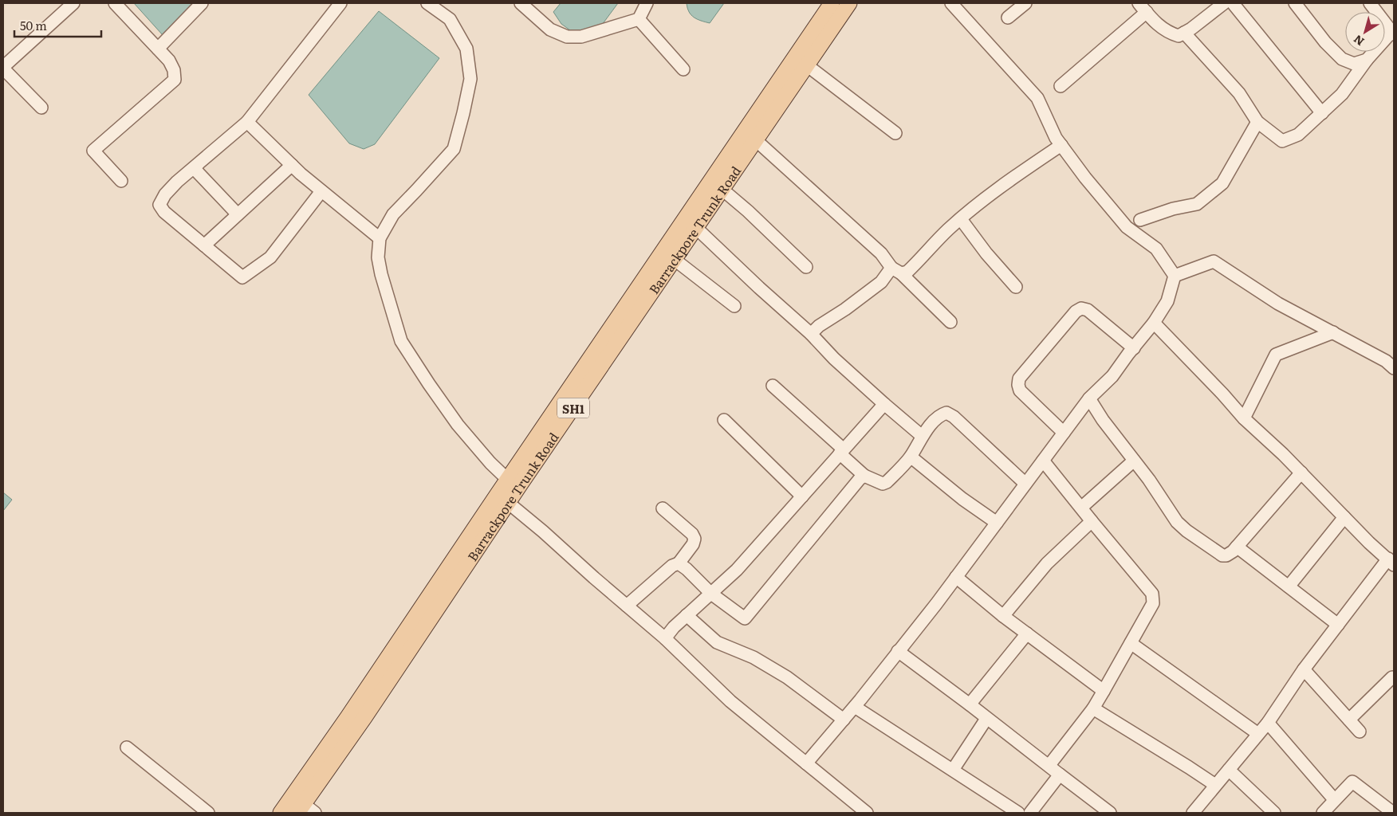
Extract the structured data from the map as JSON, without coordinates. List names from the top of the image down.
{
  "streets": {
    "main road": ["Barrackpore Trunk Road", "SH1"]
  },
  "scale_bar": "50 m",
  "north": "bottom left"
}
